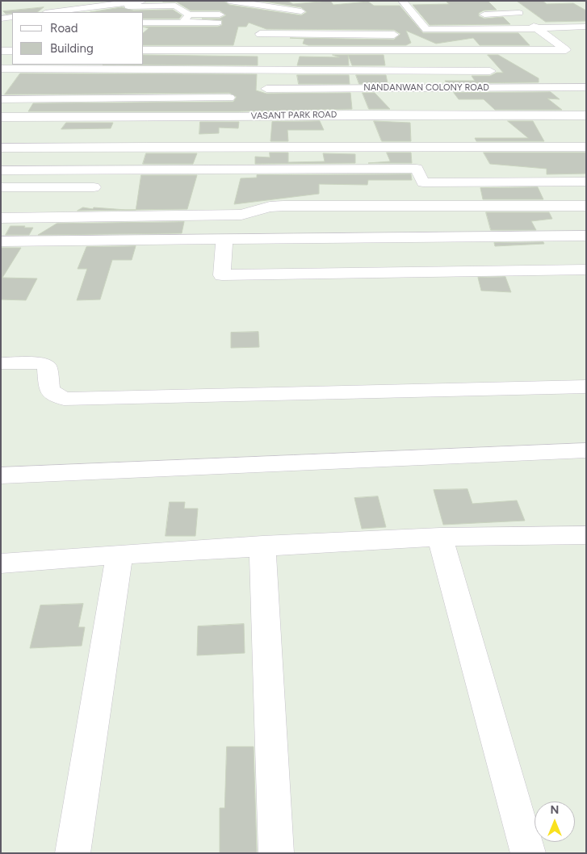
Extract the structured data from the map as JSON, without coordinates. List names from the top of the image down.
{
  "streets": {
    "street": ["NANDANWAN COLONY ROAD", "VASANT PARK ROAD"]
  },
  "legend": ["Road", "Building"],
  "north": "top"
}
